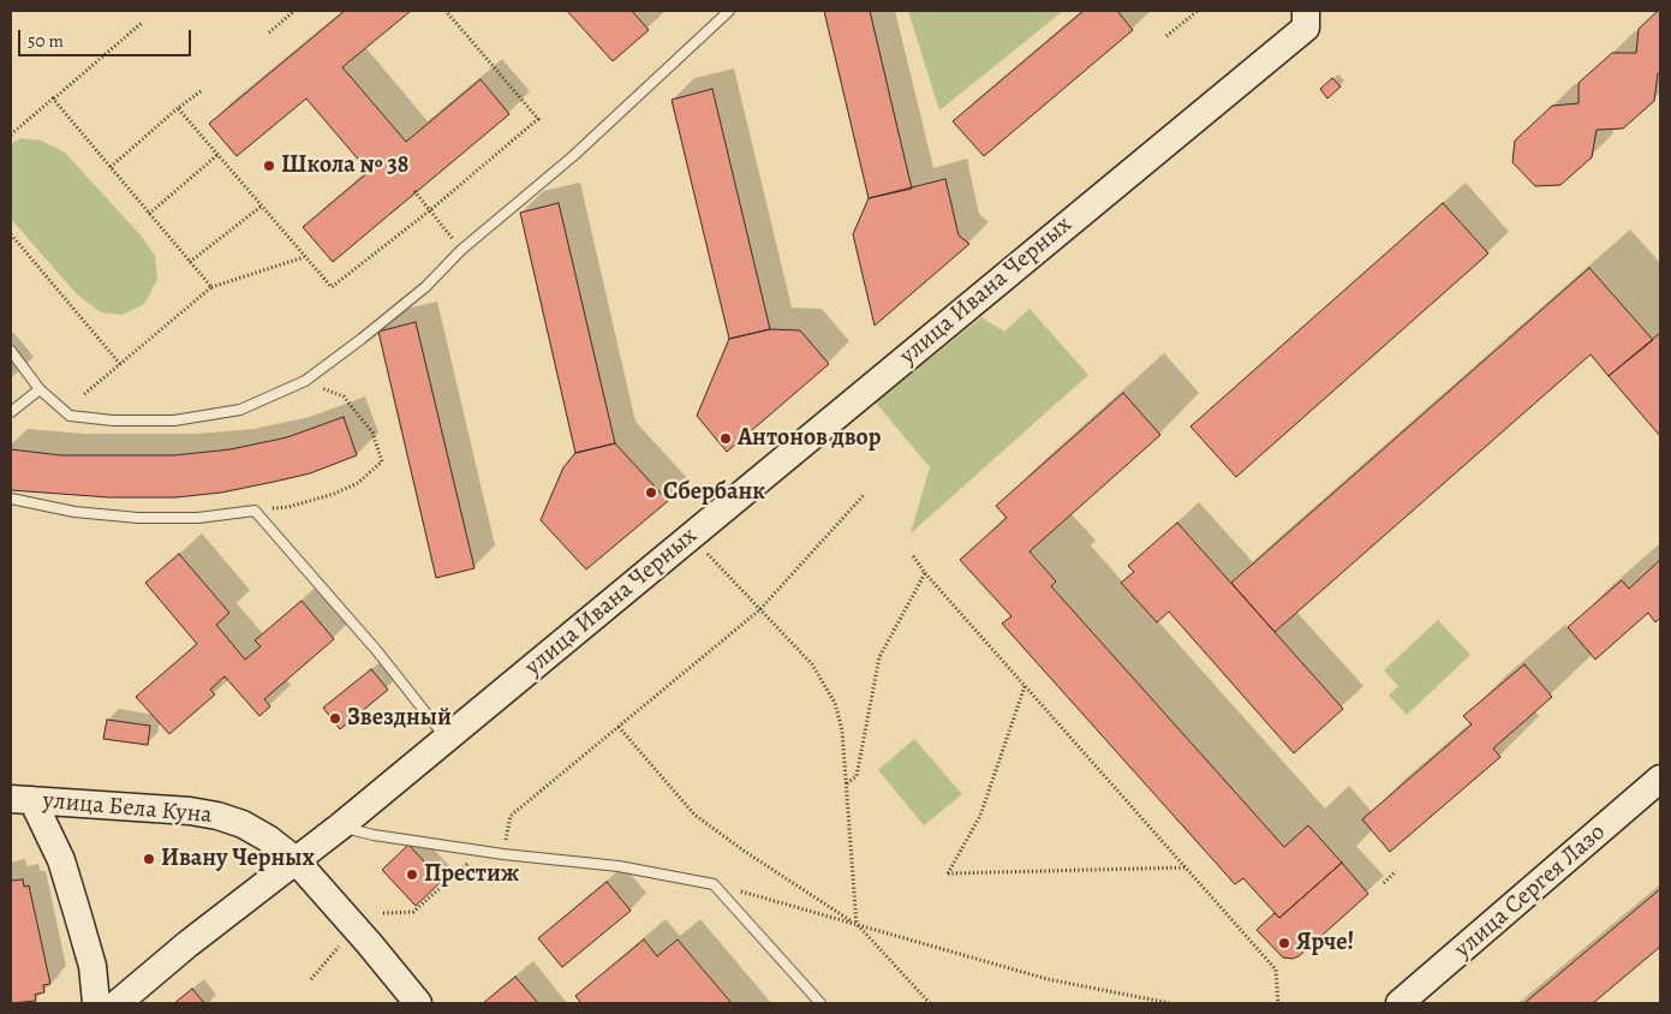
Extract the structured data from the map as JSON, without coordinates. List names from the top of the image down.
{
  "streets": {
    "street": ["улица Ивана Черных", "улица Бела Куна", "улица Сергея Лазо"]
  },
  "crossings": [
    ["улица Ивана Черных", "улица Бела Куна"]
  ],
  "places": [
    "Школа № 38",
    "Антонов двор",
    "Сбербанк",
    "Звездный",
    "Ивану Черных",
    "Престиж",
    "Ярче!"
  ],
  "scale_bar": "50 m"
}
